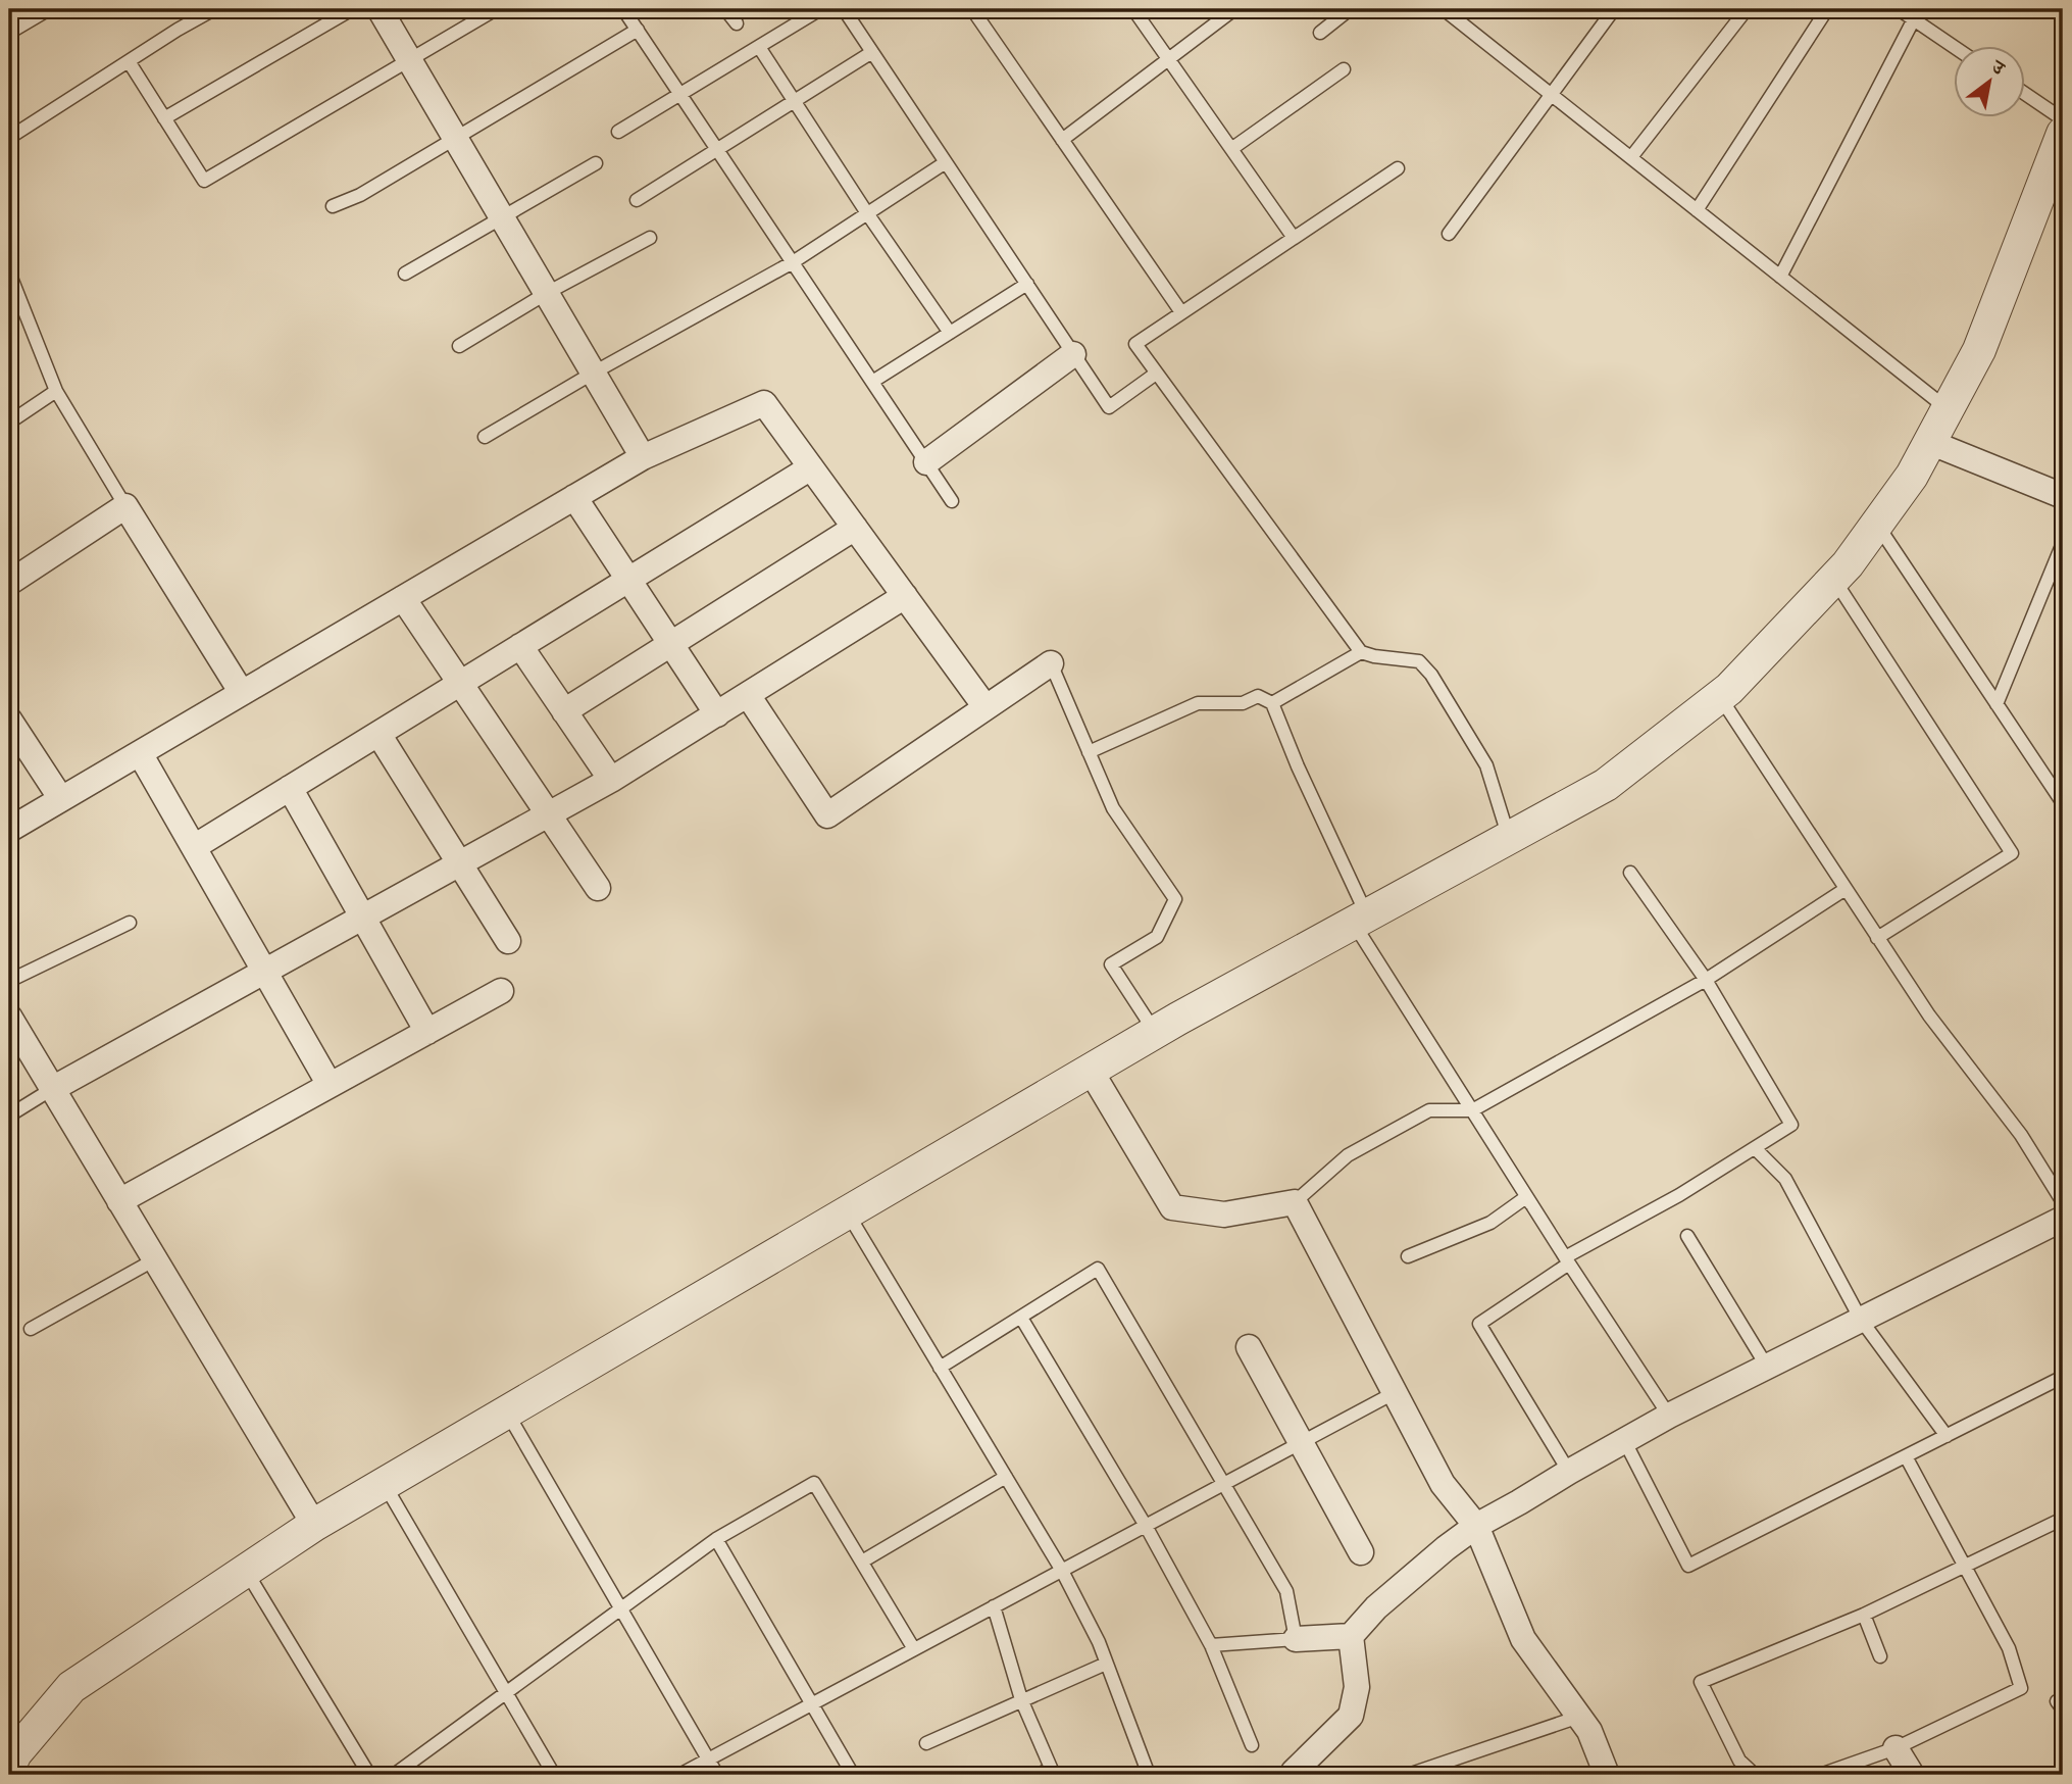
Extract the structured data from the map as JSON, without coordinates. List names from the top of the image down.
{
  "north": "top right"
}
